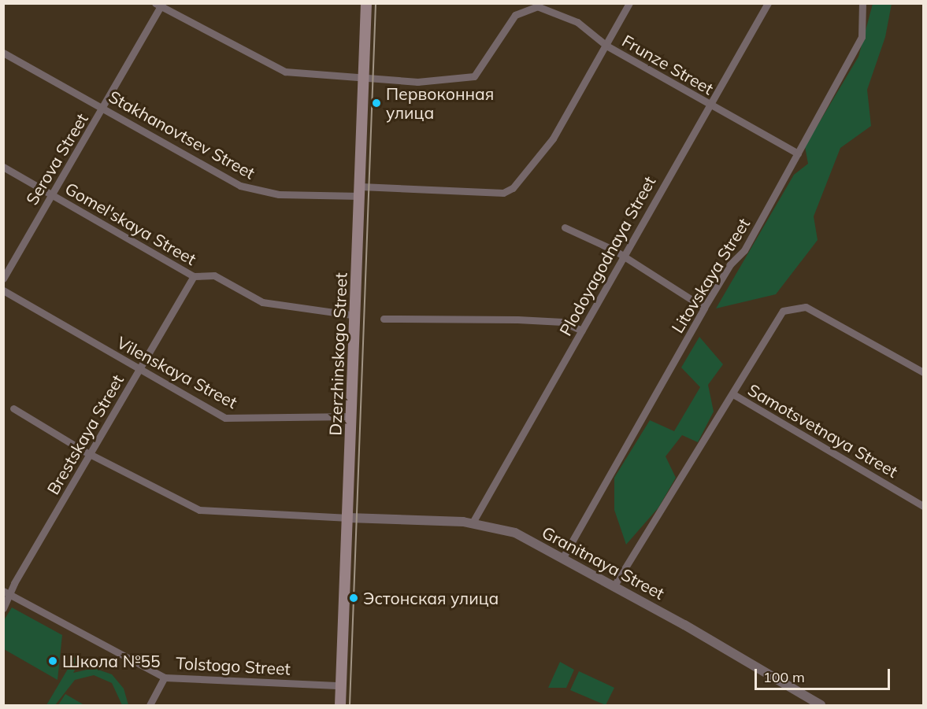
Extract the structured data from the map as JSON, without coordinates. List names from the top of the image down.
{
  "streets": {
    "main road": ["Dzerzhinskogo Street"],
    "street": [
      "Frunze Street",
      "Stakhanovtsev Street",
      "Serova Street",
      "Gomel'skaya Street",
      "Plodoyagodnaya Street",
      "Litovskaya Street",
      "Vilenskaya Street",
      "Samotsvetnaya Street",
      "Brestskaya Street",
      "Granitnaya Street",
      "Tolstogo Street"
    ]
  },
  "crossings": [
    ["Frunze Street", "Stakhanovtsev Street"],
    ["Frunze Street", "Plodoyagodnaya Street"],
    ["Frunze Street", "Litovskaya Street"],
    ["Frunze Street", "Dzerzhinskogo Street"],
    ["Stakhanovtsev Street", "Serova Street"],
    ["Stakhanovtsev Street", "Dzerzhinskogo Street"],
    ["Serova Street", "Gomel'skaya Street"],
    ["Gomel'skaya Street", "Dzerzhinskogo Street"],
    ["Gomel'skaya Street", "Brestskaya Street"],
    ["Plodoyagodnaya Street", "Granitnaya Street"],
    ["Litovskaya Street", "Granitnaya Street"],
    ["Dzerzhinskogo Street", "Vilenskaya Street"],
    ["Dzerzhinskogo Street", "Granitnaya Street"],
    ["Dzerzhinskogo Street", "Tolstogo Street"],
    ["Vilenskaya Street", "Brestskaya Street"],
    ["Brestskaya Street", "Tolstogo Street"]
  ],
  "places": ["Первоконная улица", "Эстонская улица", "Школа №55"],
  "scale_bar": "100 m"
}
